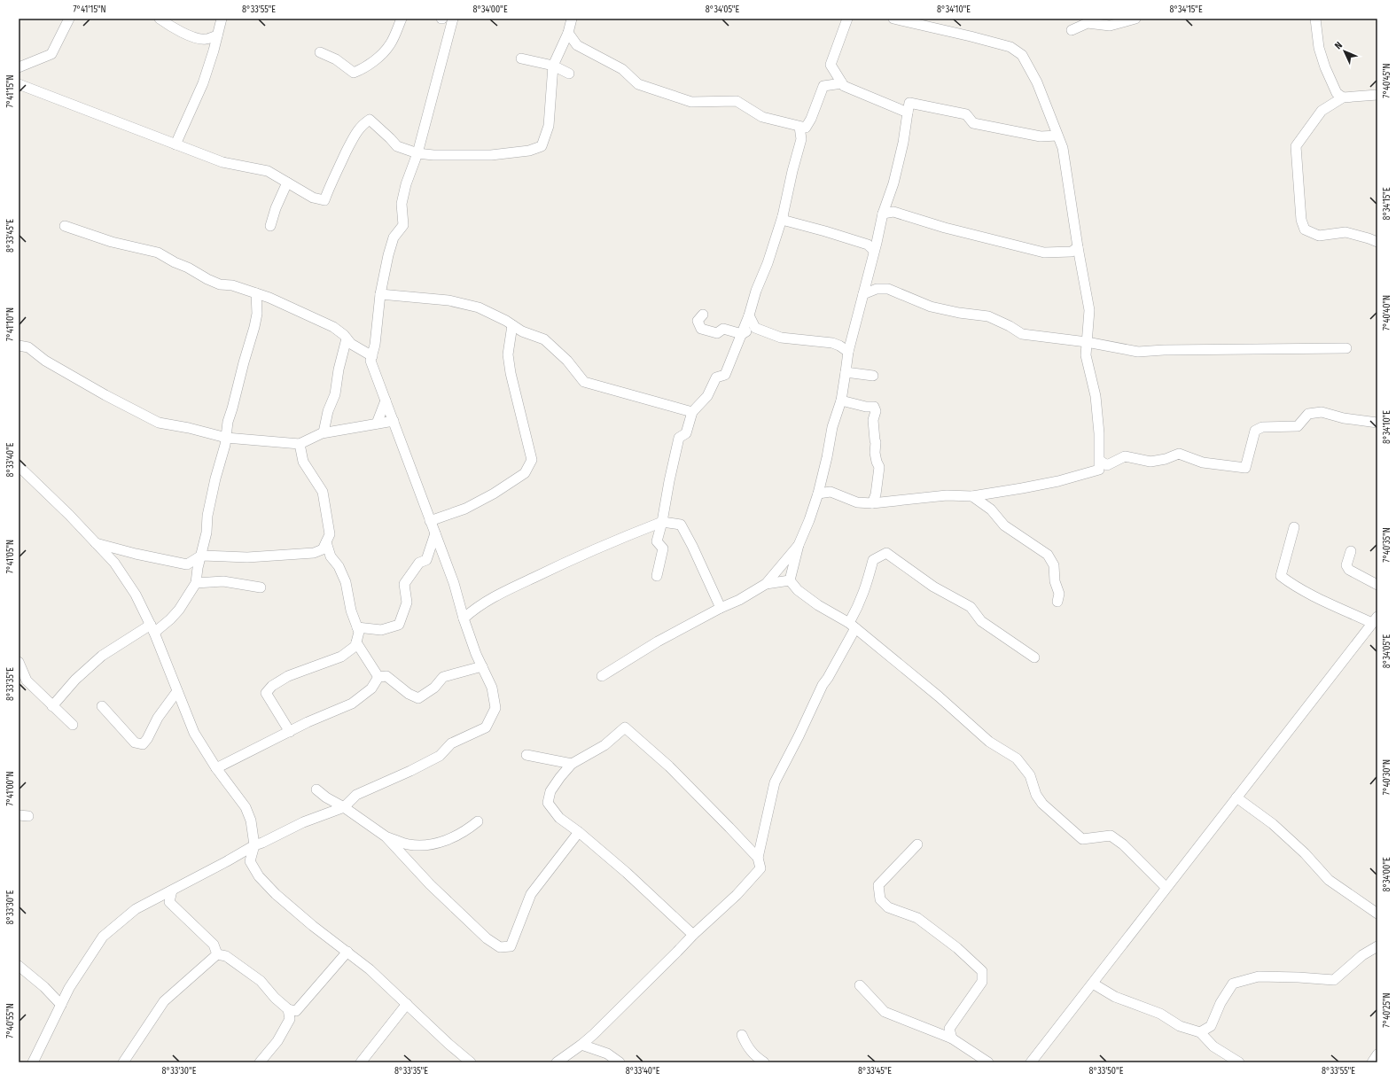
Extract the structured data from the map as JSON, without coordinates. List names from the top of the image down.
{
  "north": "top left",
  "coordinates": [
    "7°41'15\"N",
    "8°33'55\"E",
    "8°34'00\"E",
    "8°34'05\"E",
    "8°34'10\"E",
    "8°34'15\"E",
    "7°40'45\"N",
    "8°33'45\"E",
    "7°40'40\"N",
    "7°41'10\"N",
    "8°33'40\"E",
    "7°40'35\"N",
    "7°41'05\"N",
    "8°33'35\"E",
    "7°40'30\"N",
    "7°41'00\"N",
    "8°33'30\"E",
    "7°40'25\"N",
    "7°40'55\"N",
    "8°33'50\"E"
  ]
}
